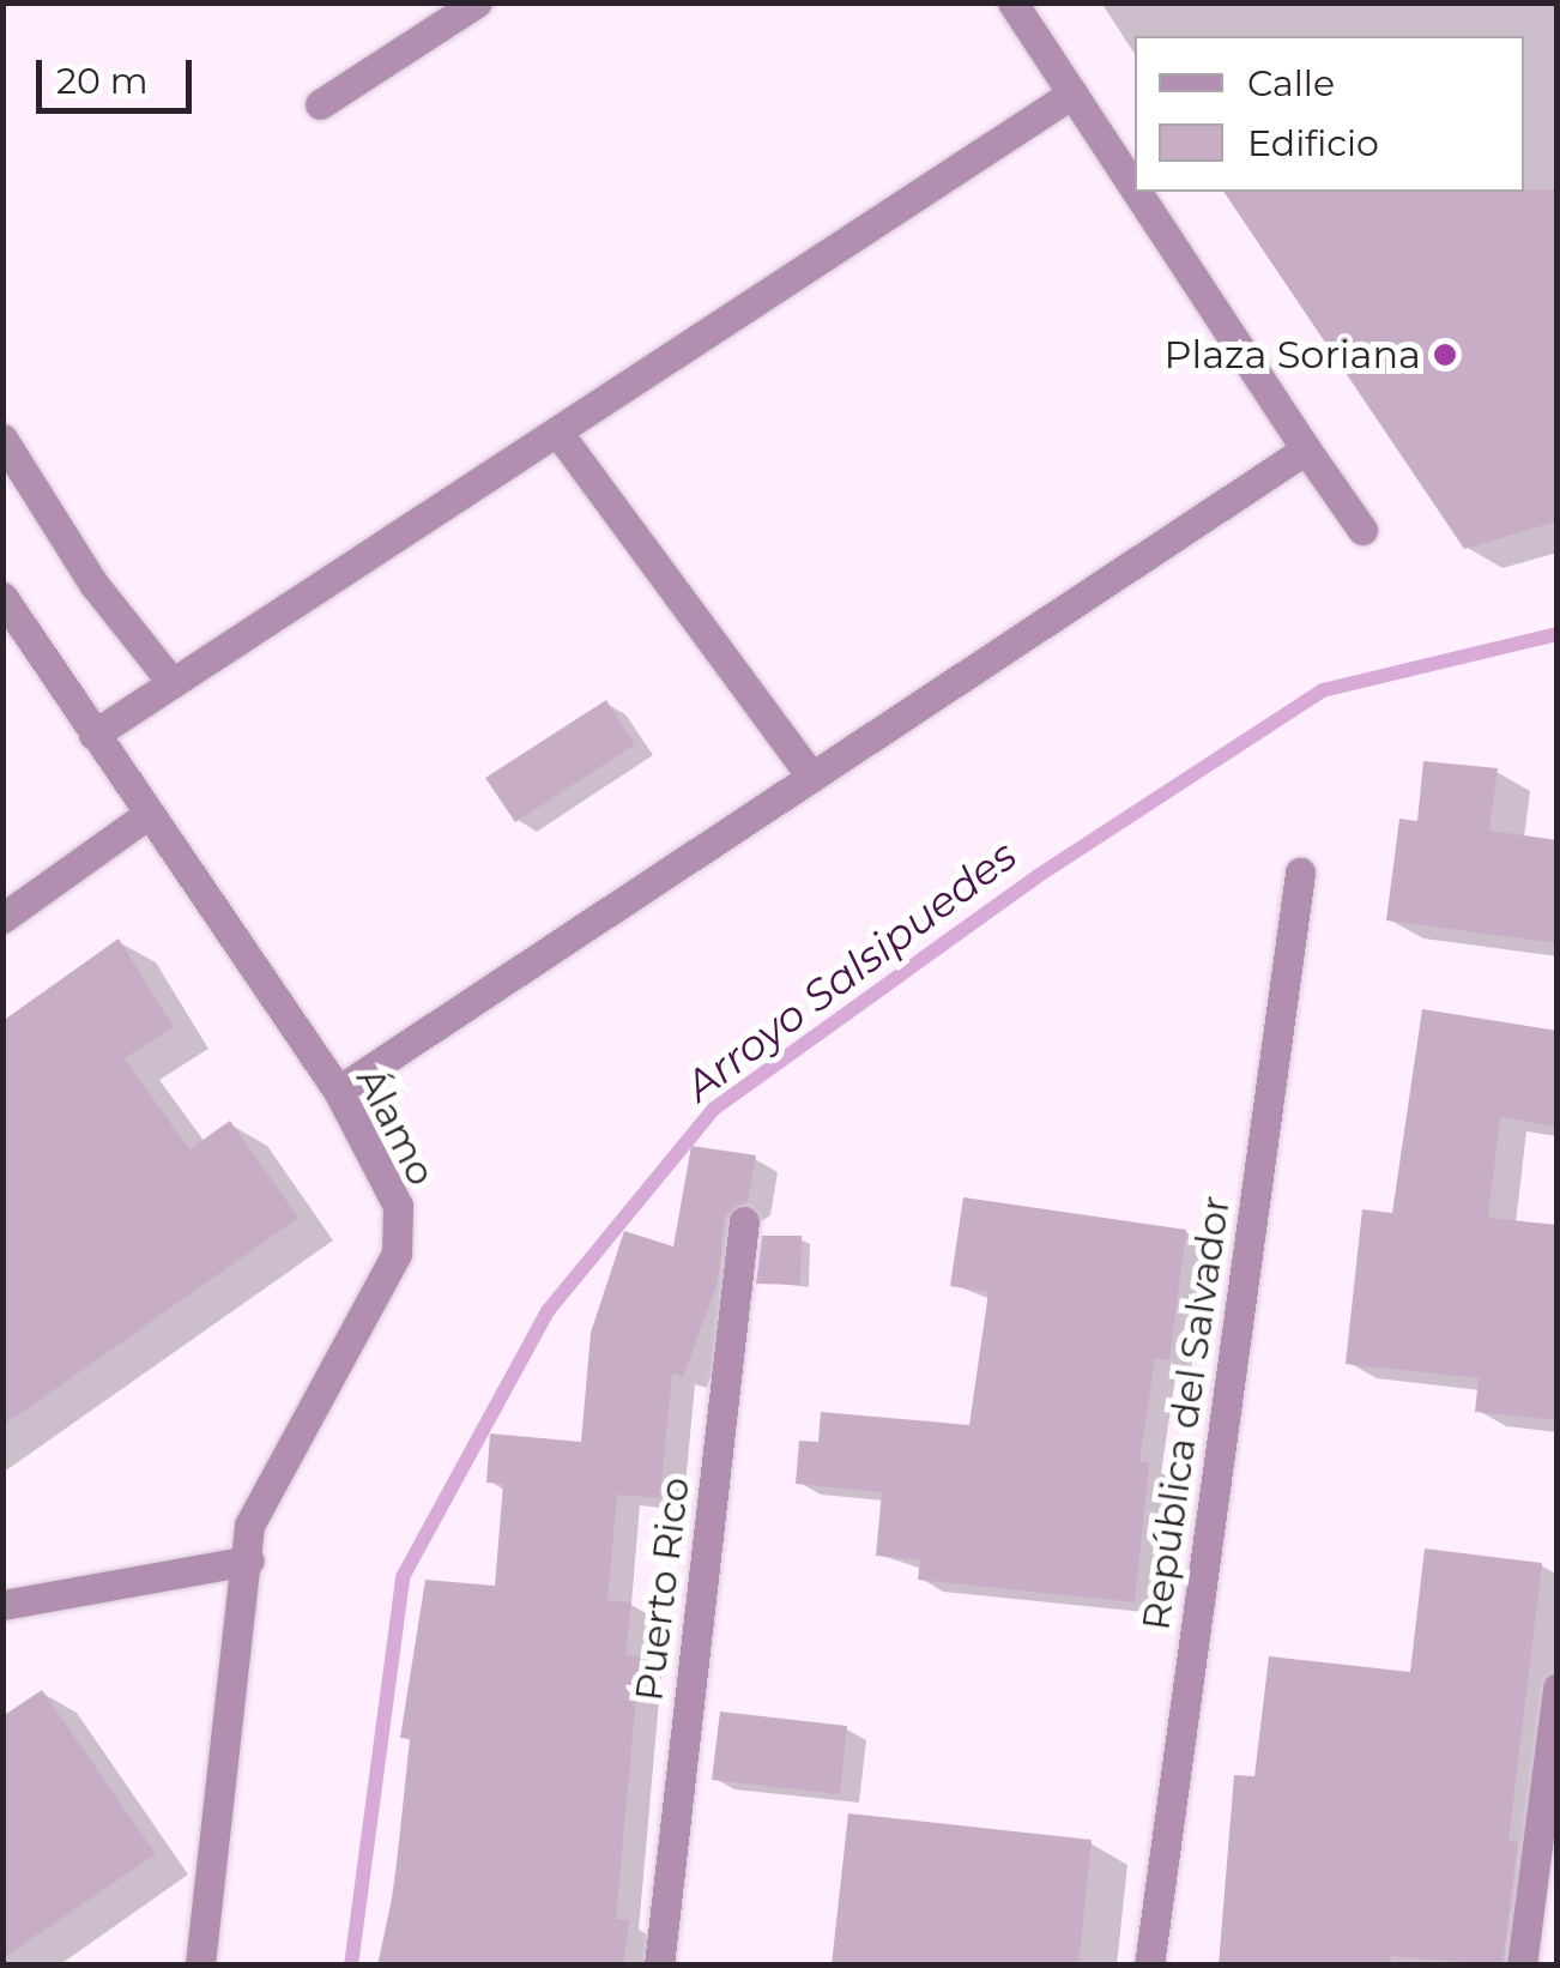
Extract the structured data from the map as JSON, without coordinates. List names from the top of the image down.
{
  "streets": {
    "street": ["Álamo", "República del Salvador", "Puerto Rico"]
  },
  "water": ["Arroyo Salsipuedes"],
  "places": ["Plaza Soriana"],
  "legend": ["Calle", "Edificio"],
  "scale_bar": "20 m"
}
